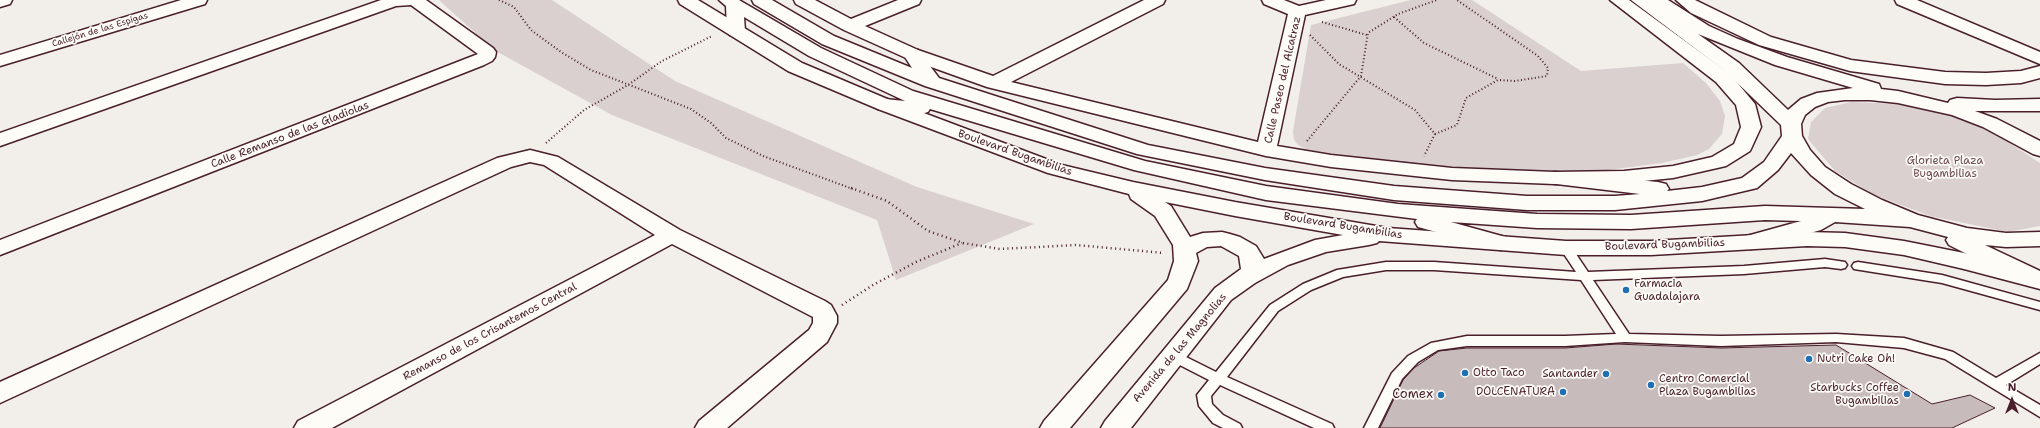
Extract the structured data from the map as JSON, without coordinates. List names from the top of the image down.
{
  "streets": {
    "street": [
      "Callejón de las Espigas",
      "Calle Paseo del Alcatraz",
      "Calle Remanso de las Gladiolas",
      "Boulevard Bugambilias",
      "Remanso de los Crisantemos Central",
      "Avenida de las Magnolias"
    ]
  },
  "crossings": [
    ["Boulevard Bugambilias", "Avenida de las Magnolias"]
  ],
  "parks": ["Glorieta Plaza Bugambilias"],
  "places": [
    "Farmacia Guadalajara",
    "Nutri Cake Oh!",
    "Otto Taco",
    "Santander",
    "Centro Comercial Plaza Bugambilias",
    "DOLCENATURA",
    "Starbucks Coffee Bugambilias",
    "Comex"
  ],
  "north": "top"
}
